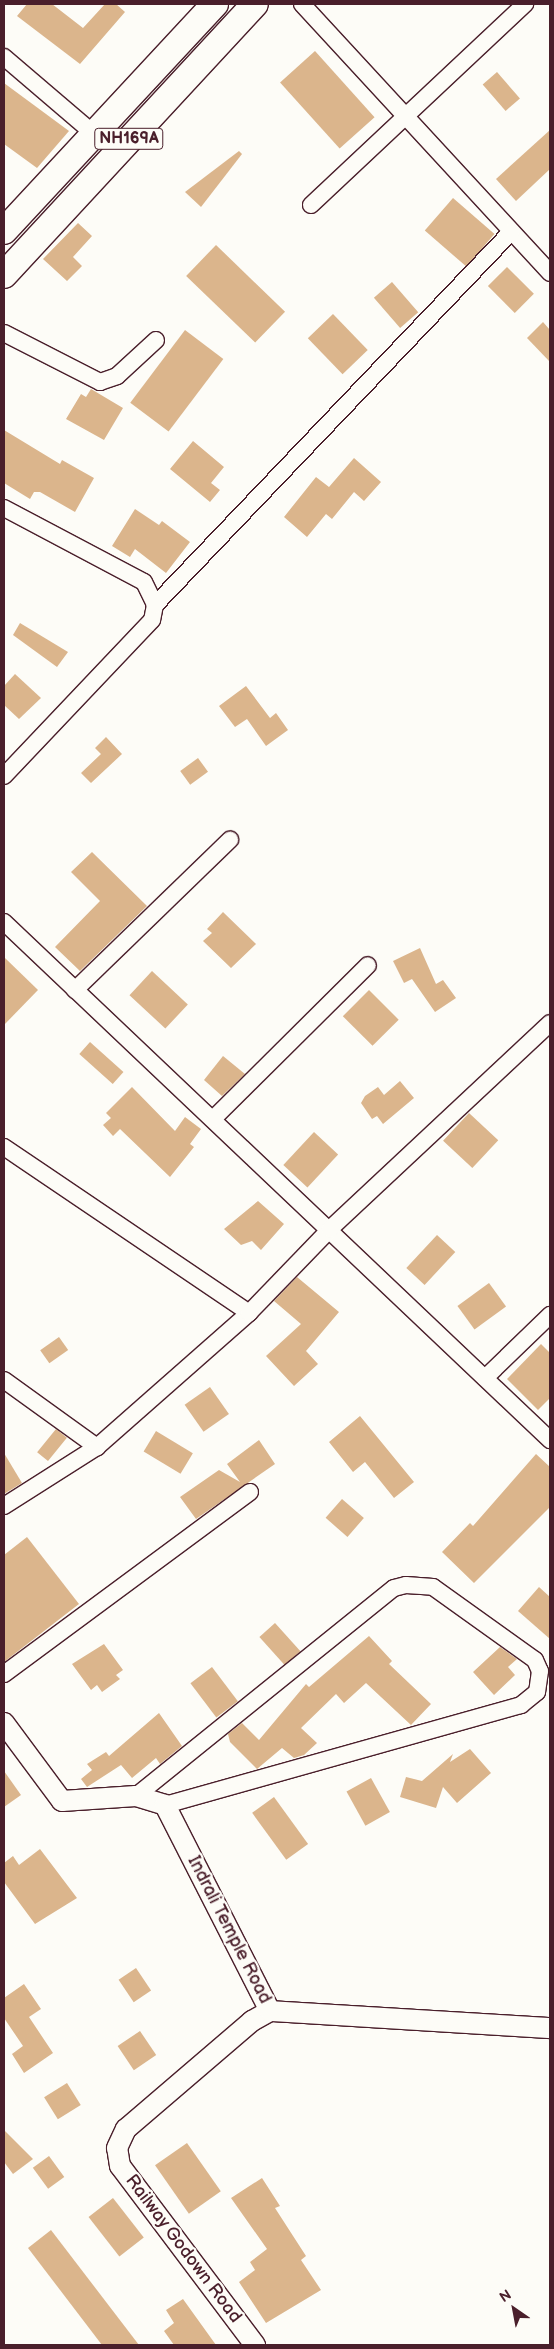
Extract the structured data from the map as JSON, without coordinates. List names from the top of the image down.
{
  "streets": {
    "highway": ["NH169A"],
    "street": ["Indrali Temple Road", "Railway Godown Road"]
  },
  "crossings": [
    ["Indrali Temple Road", "Railway Godown Road"]
  ],
  "north": "top left"
}
